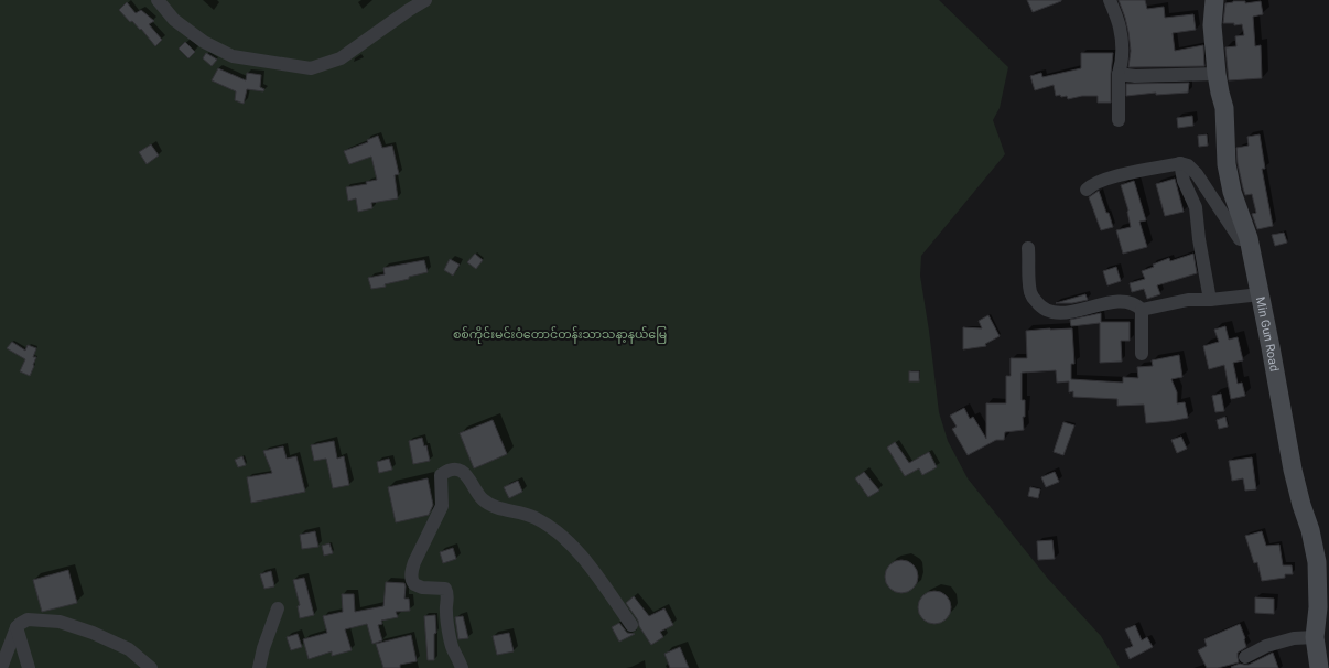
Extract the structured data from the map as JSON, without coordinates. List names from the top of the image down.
{
  "streets": {
    "street": ["Min Gun Road"]
  },
  "parks": ["စစ်ကိုင်းမင်းဝံတောင်တန်းသာသနာ့နယ်မြေ"]
}
